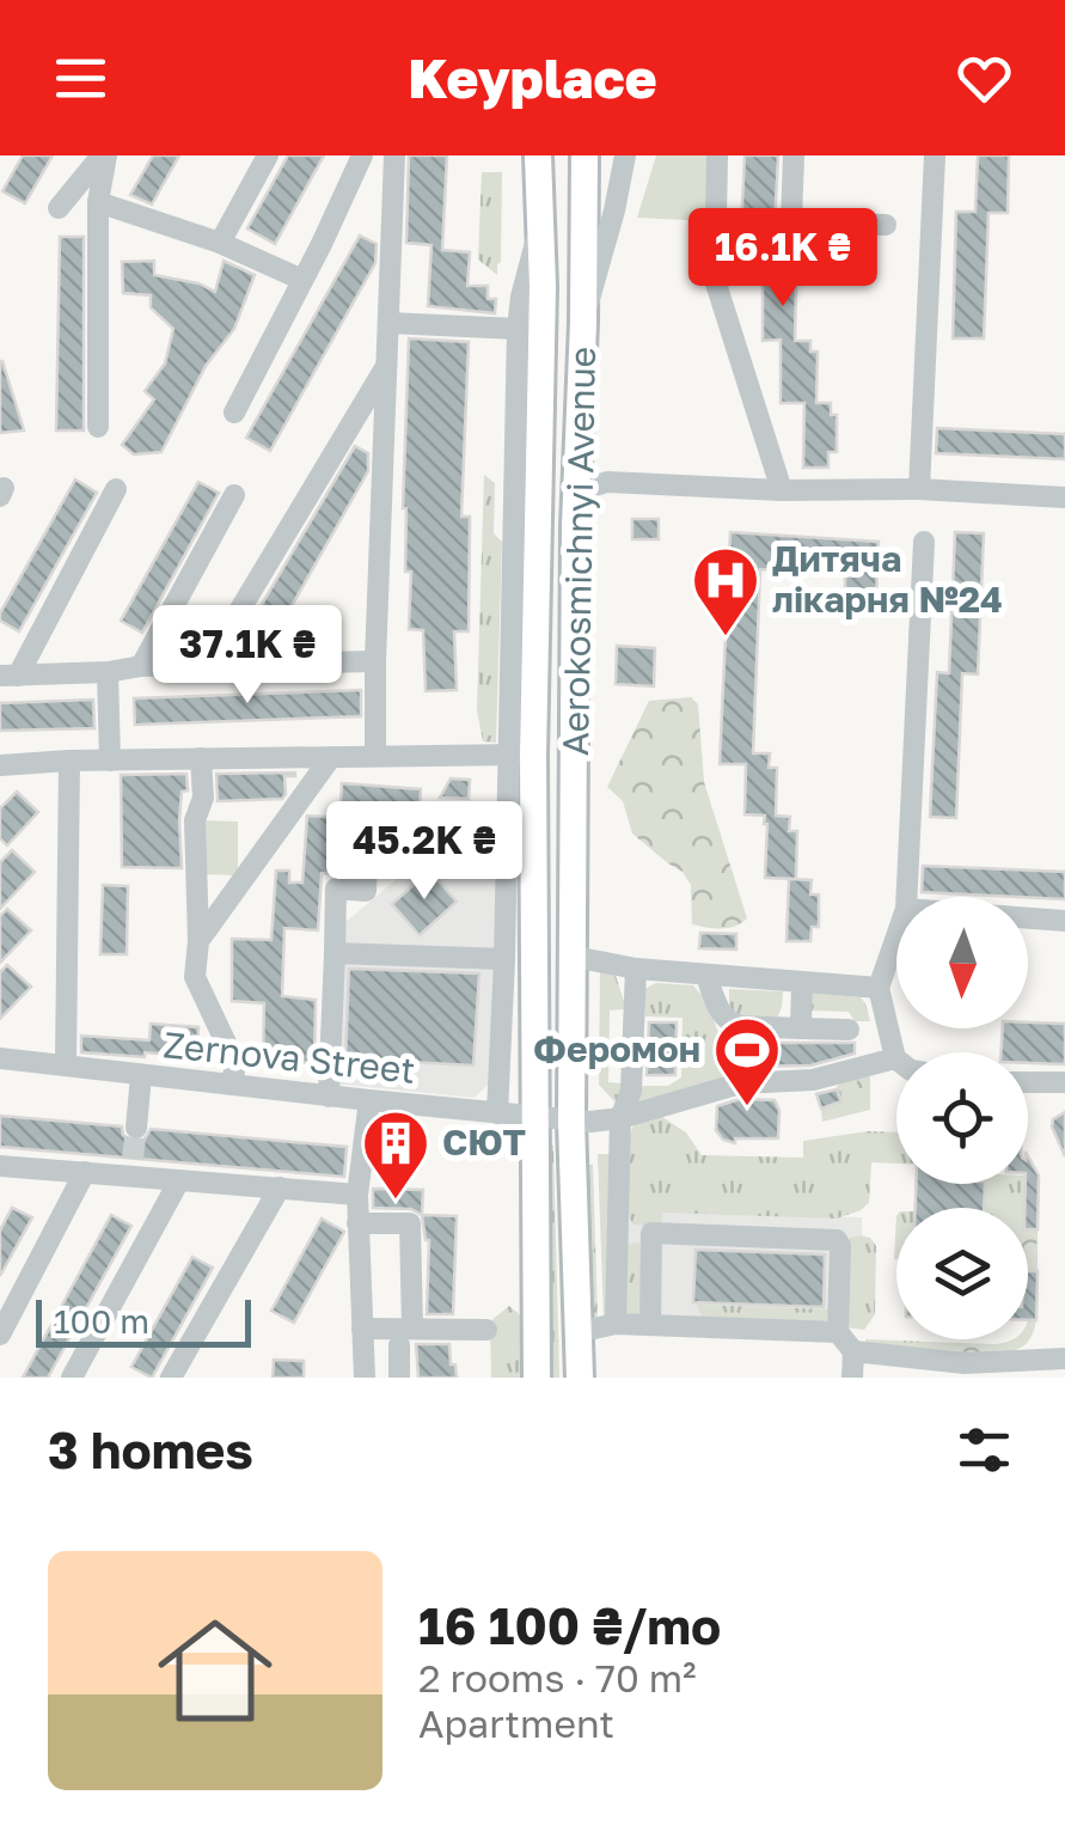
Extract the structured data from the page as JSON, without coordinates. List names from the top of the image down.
{
  "streets": {
    "main road": ["Aerokosmichnyi Avenue"],
    "street": ["Zernova Street"]
  },
  "crossings": [
    ["Aerokosmichnyi Avenue", "Zernova Street"]
  ],
  "places": {
    "hospital": ["Дитяча лікарня №24"],
    "sports": ["Феромон"],
    "building": ["СЮТ"]
  },
  "scale_bar": "100 m",
  "north": "bottom",
  "page": {
    "header": "Keyplace",
    "price": ["16.1K ₴", "37.1K ₴", "45.2K ₴"],
    "scale": "100 m",
    "heading": "3 homes",
    "list": [
      {
        "name": "16 100 ₴/mo",
        "note": "2 rooms · 70 m² · Apartment"
      }
    ]
  }
}
